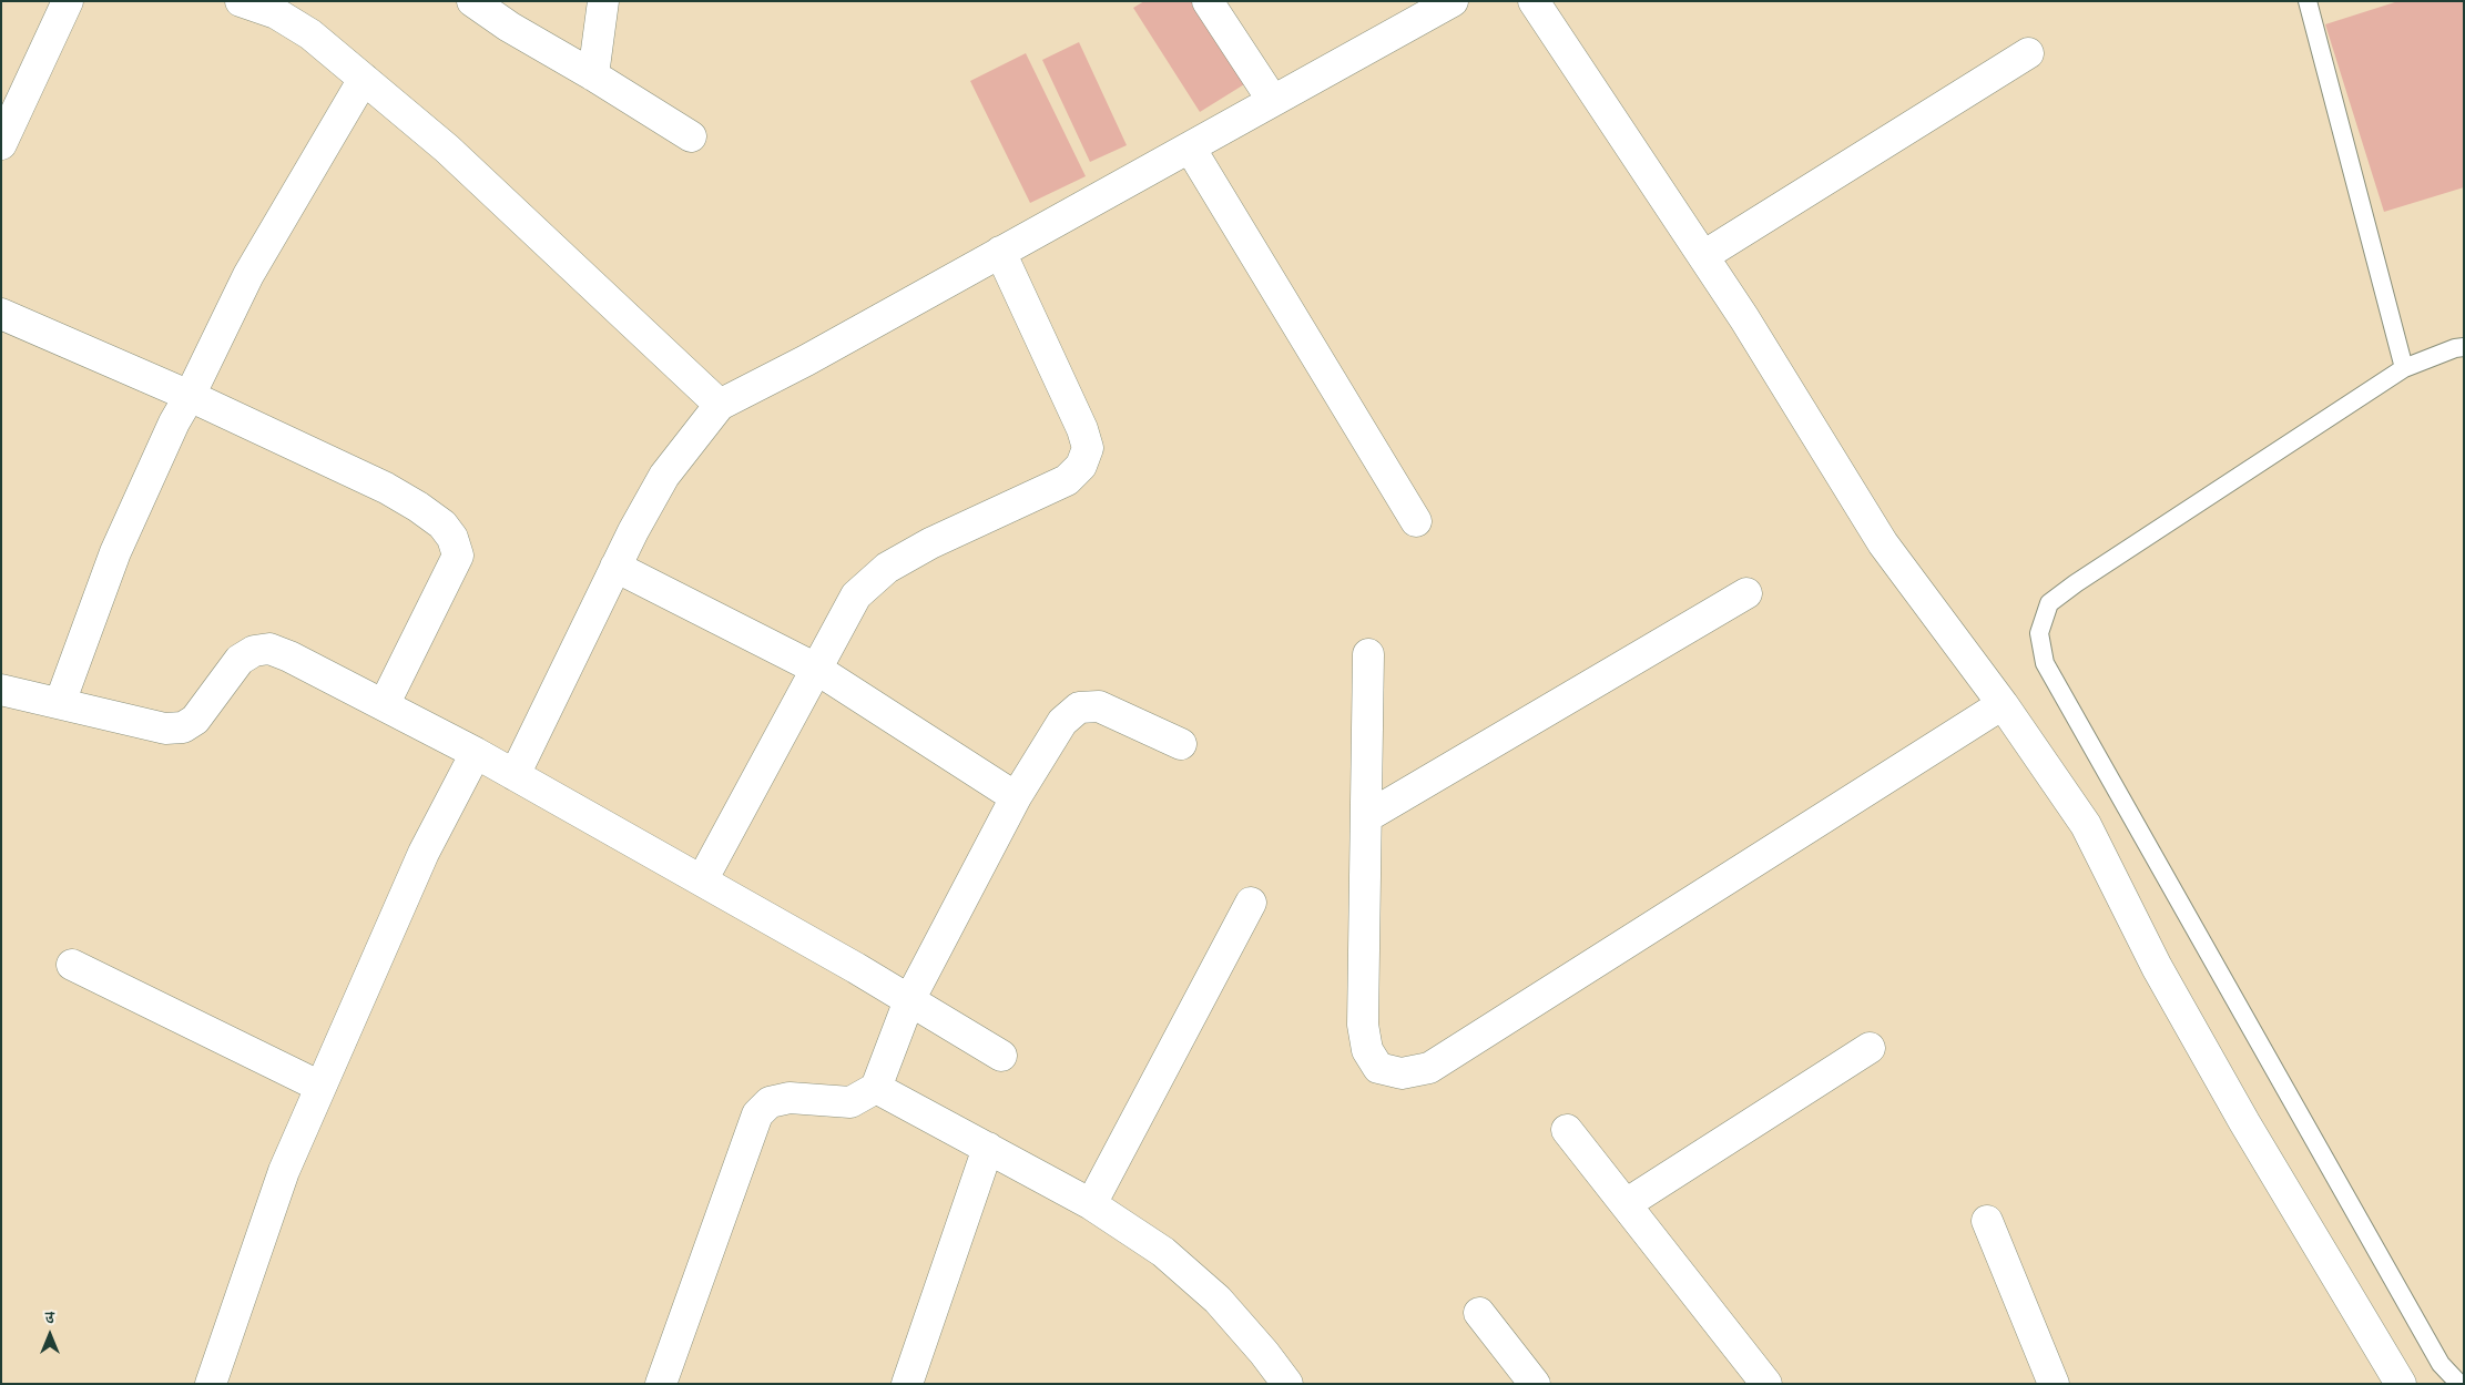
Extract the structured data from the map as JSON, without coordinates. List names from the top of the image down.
{
  "north": "top"
}
